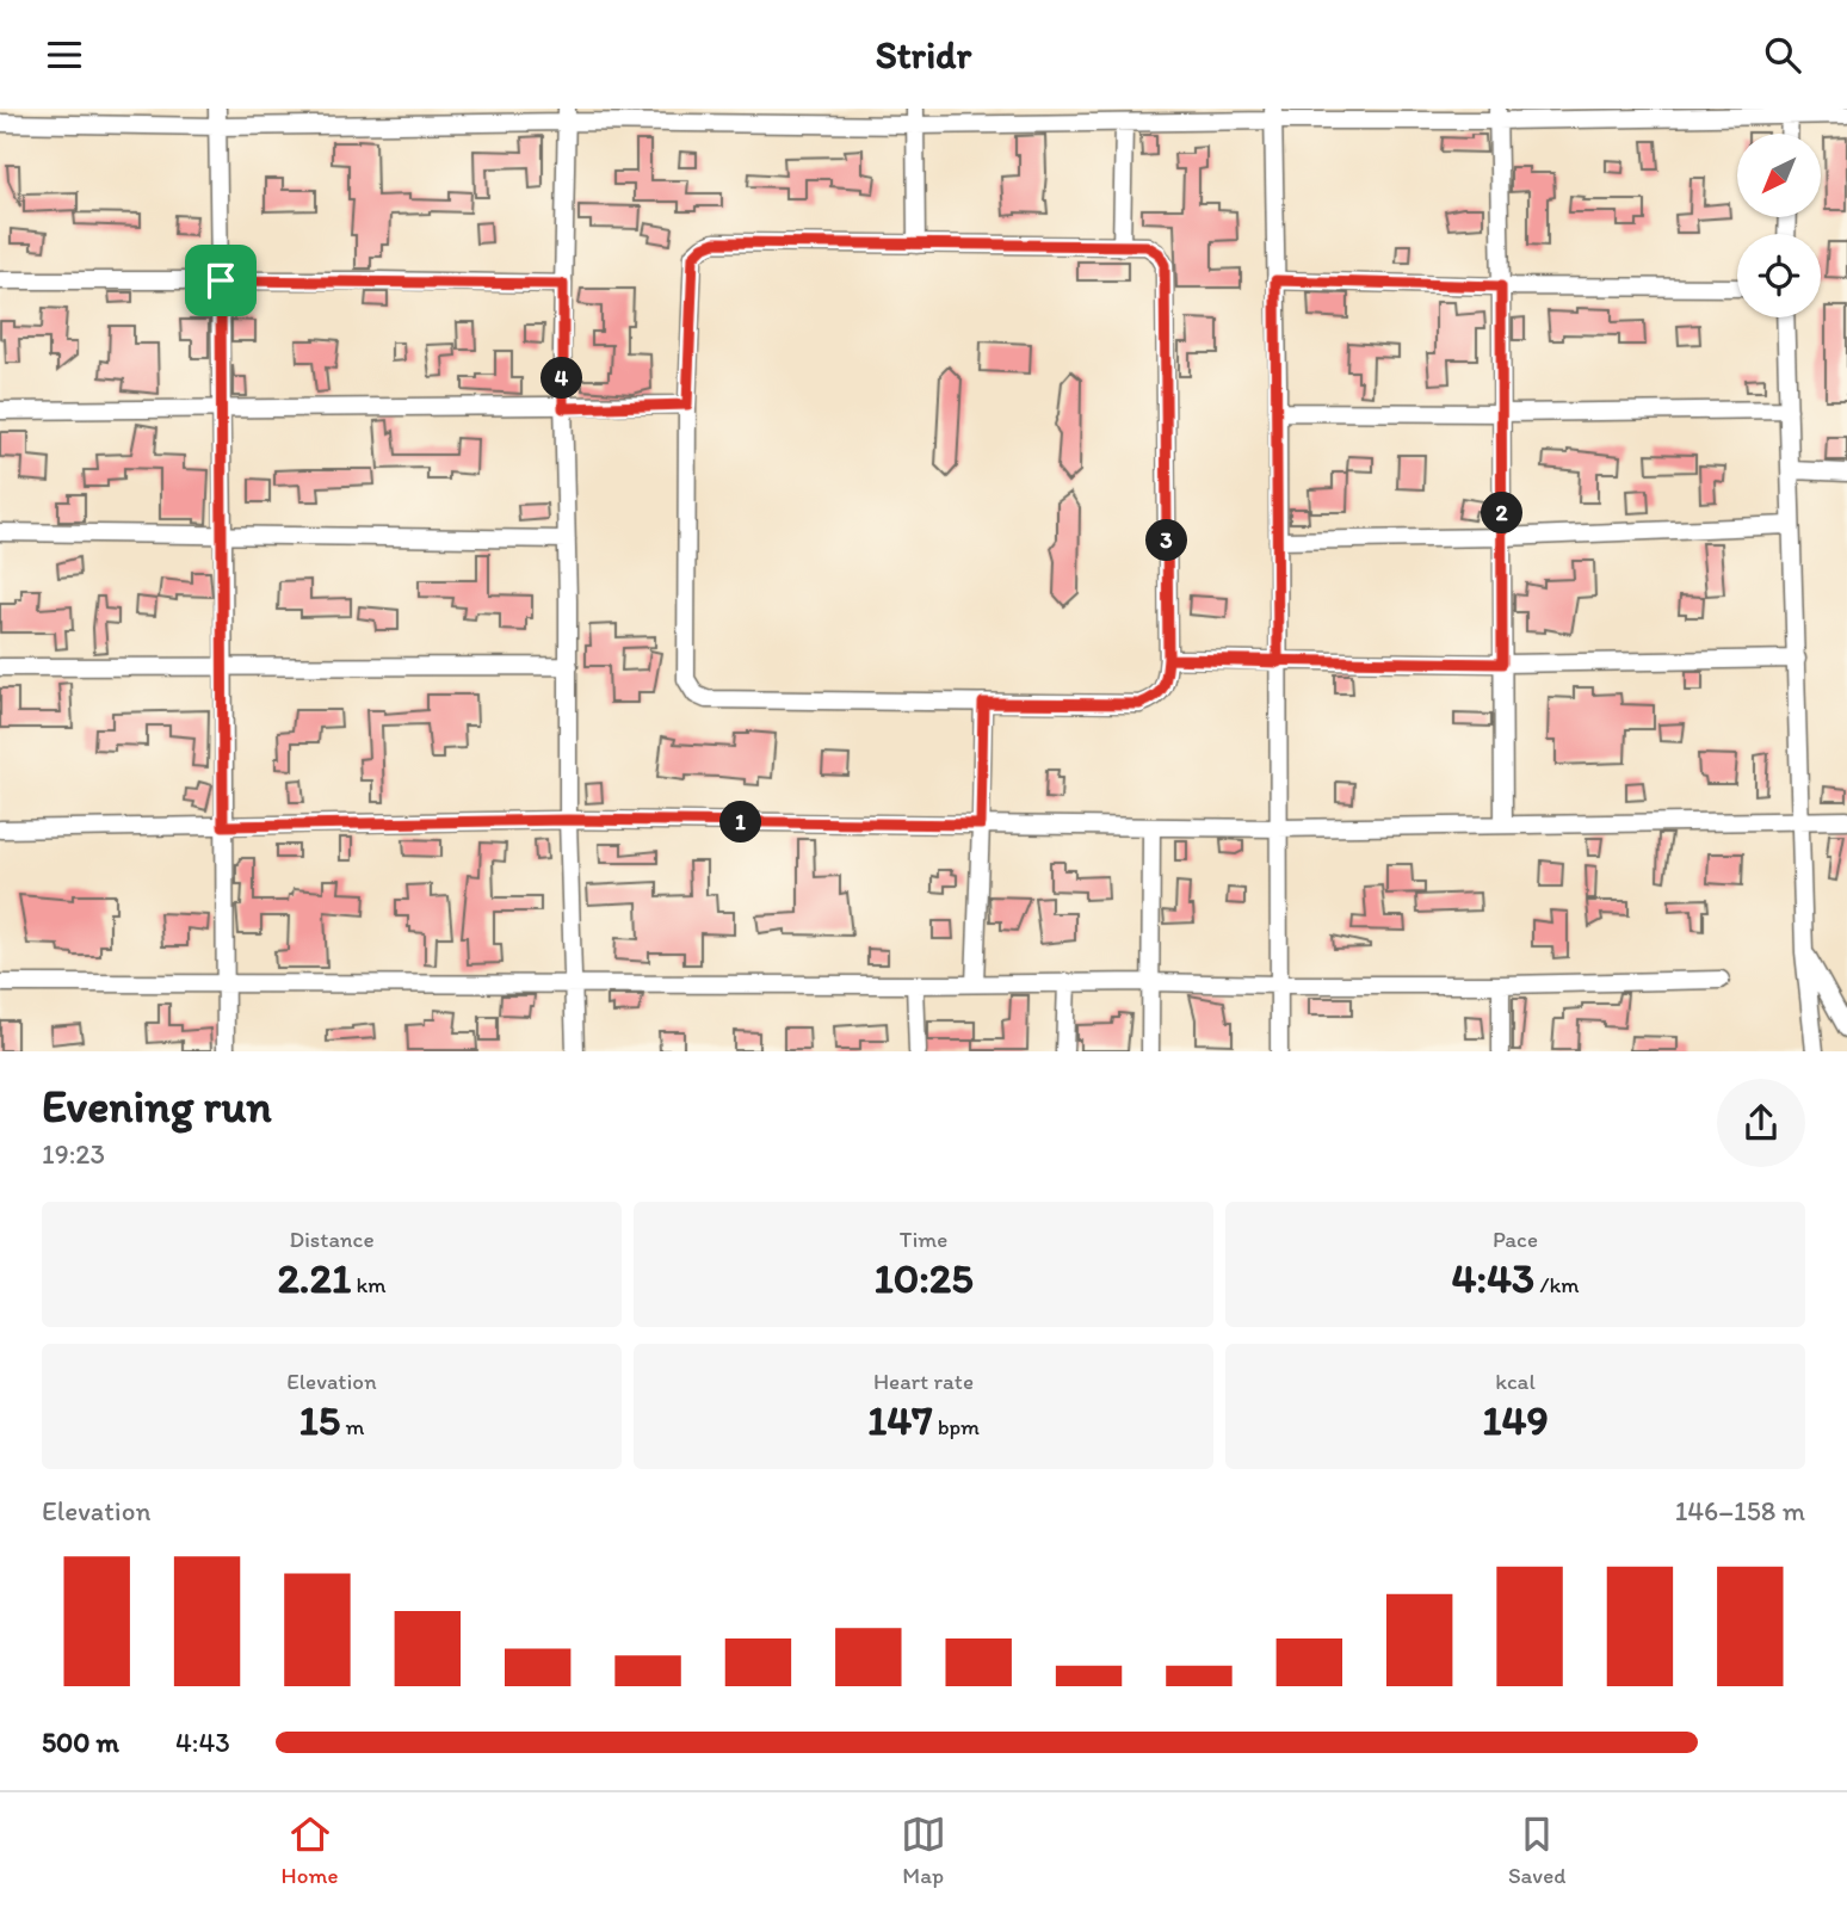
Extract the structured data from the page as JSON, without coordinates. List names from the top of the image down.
{
  "north": "bottom left",
  "page": {
    "header": "Stridr",
    "pins": [
      "4",
      "2",
      "3",
      "1"
    ],
    "heading": ["Evening run", "19:23"],
    "stats": [
      ["Distance", "2.21 km"],
      ["Time", "10:25"],
      ["Pace", "4:43 /km"],
      ["Elevation", "15 m"],
      ["Heart rate", "147 bpm"],
      ["kcal", "149"]
    ],
    "chart": ["Elevation", "146–158 m"],
    "list": [
      {
        "name": "500 m",
        "note": "4:43"
      }
    ],
    "tabs": ["Home", "Map", "Saved"]
  }
}
